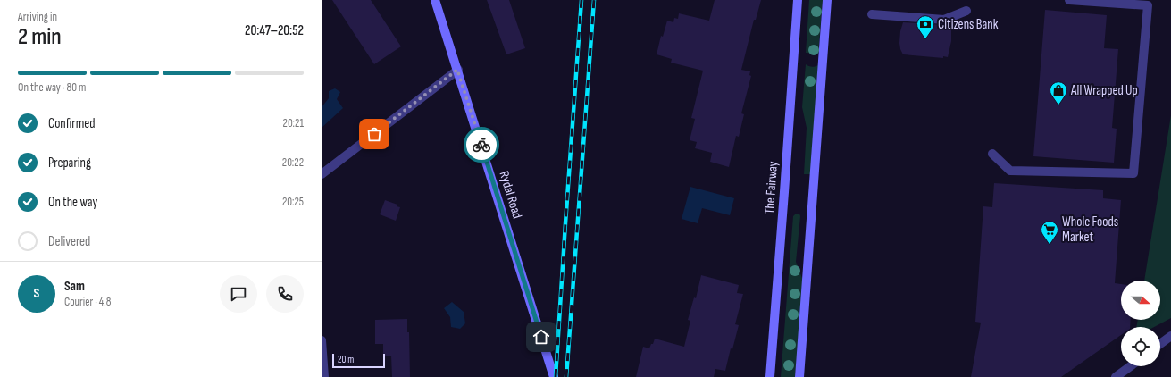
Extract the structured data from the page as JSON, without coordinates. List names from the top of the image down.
{
  "streets": {
    "main road": ["The Fairway", "Rydal Road"]
  },
  "places": {
    "bank": ["Citizens Bank"],
    "shop": ["All Wrapped Up"],
    "supermarket": ["Whole Foods Market"]
  },
  "scale_bar": "20 m",
  "north": "right",
  "page": {
    "heading": ["2 min", "Arriving in", "20:47–20:52"],
    "panel": ["Sam", "Courier · 4.8"],
    "bar": "On the way · 80 m",
    "list": [
      ["Confirmed", "20:21"],
      ["Preparing", "20:22"],
      ["On the way", "20:25"],
      "Delivered"
    ],
    "round": "S",
    "scale": "20 m"
  }
}
